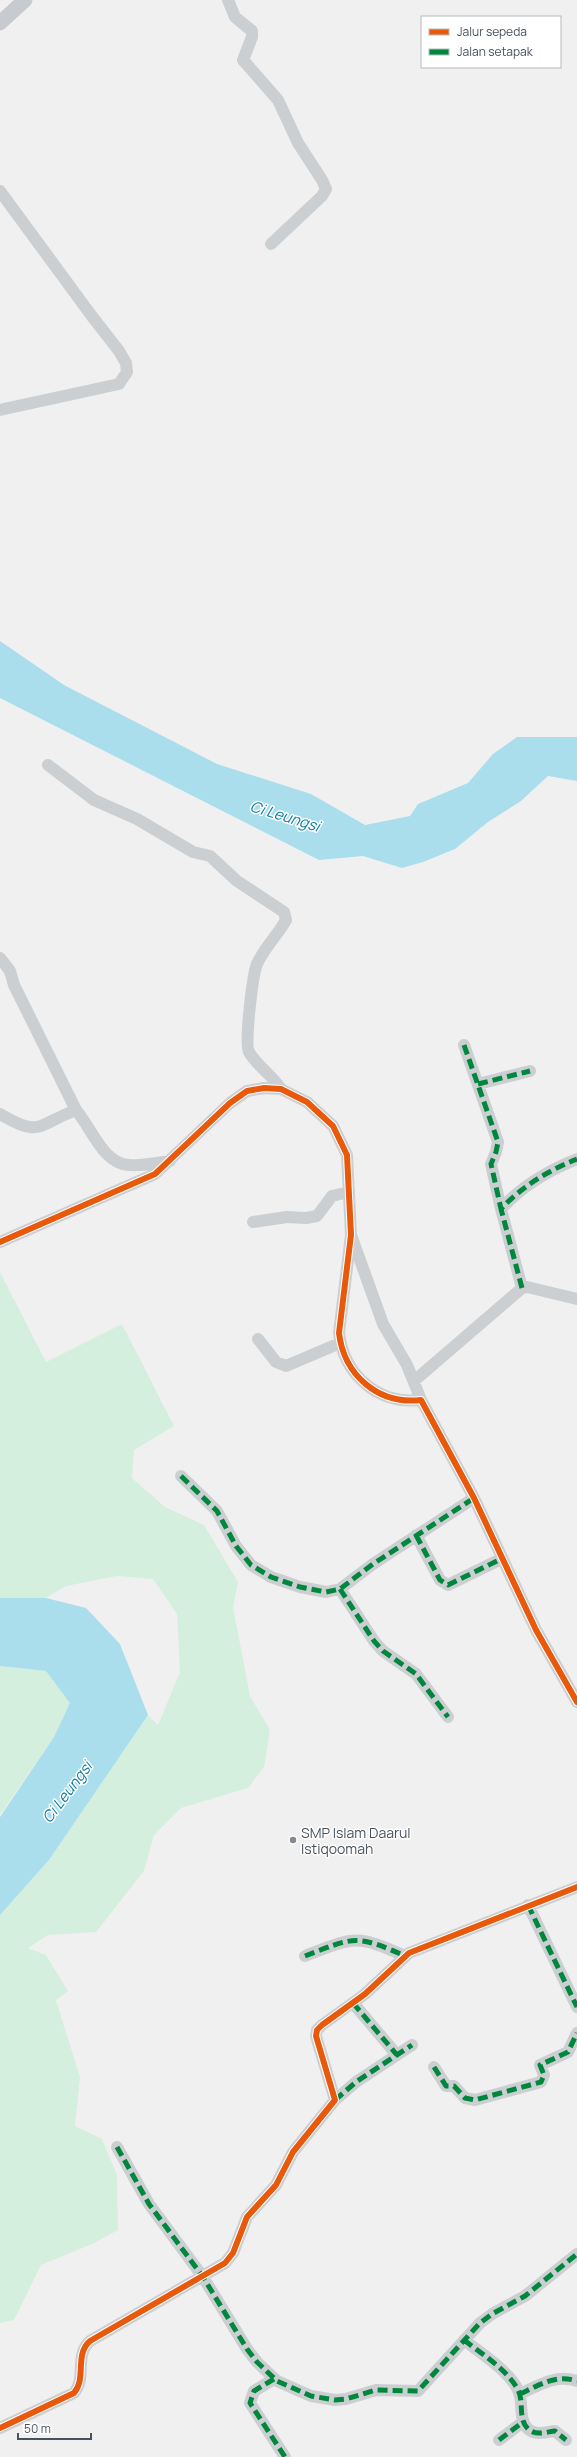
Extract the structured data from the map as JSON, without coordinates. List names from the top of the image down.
{
  "water": ["Ci Leungsi"],
  "places": ["SMP Islam Daarul Istiqoomah"],
  "legend": ["Jalur sepeda", "Jalan setapak"],
  "scale_bar": "50 m"
}
